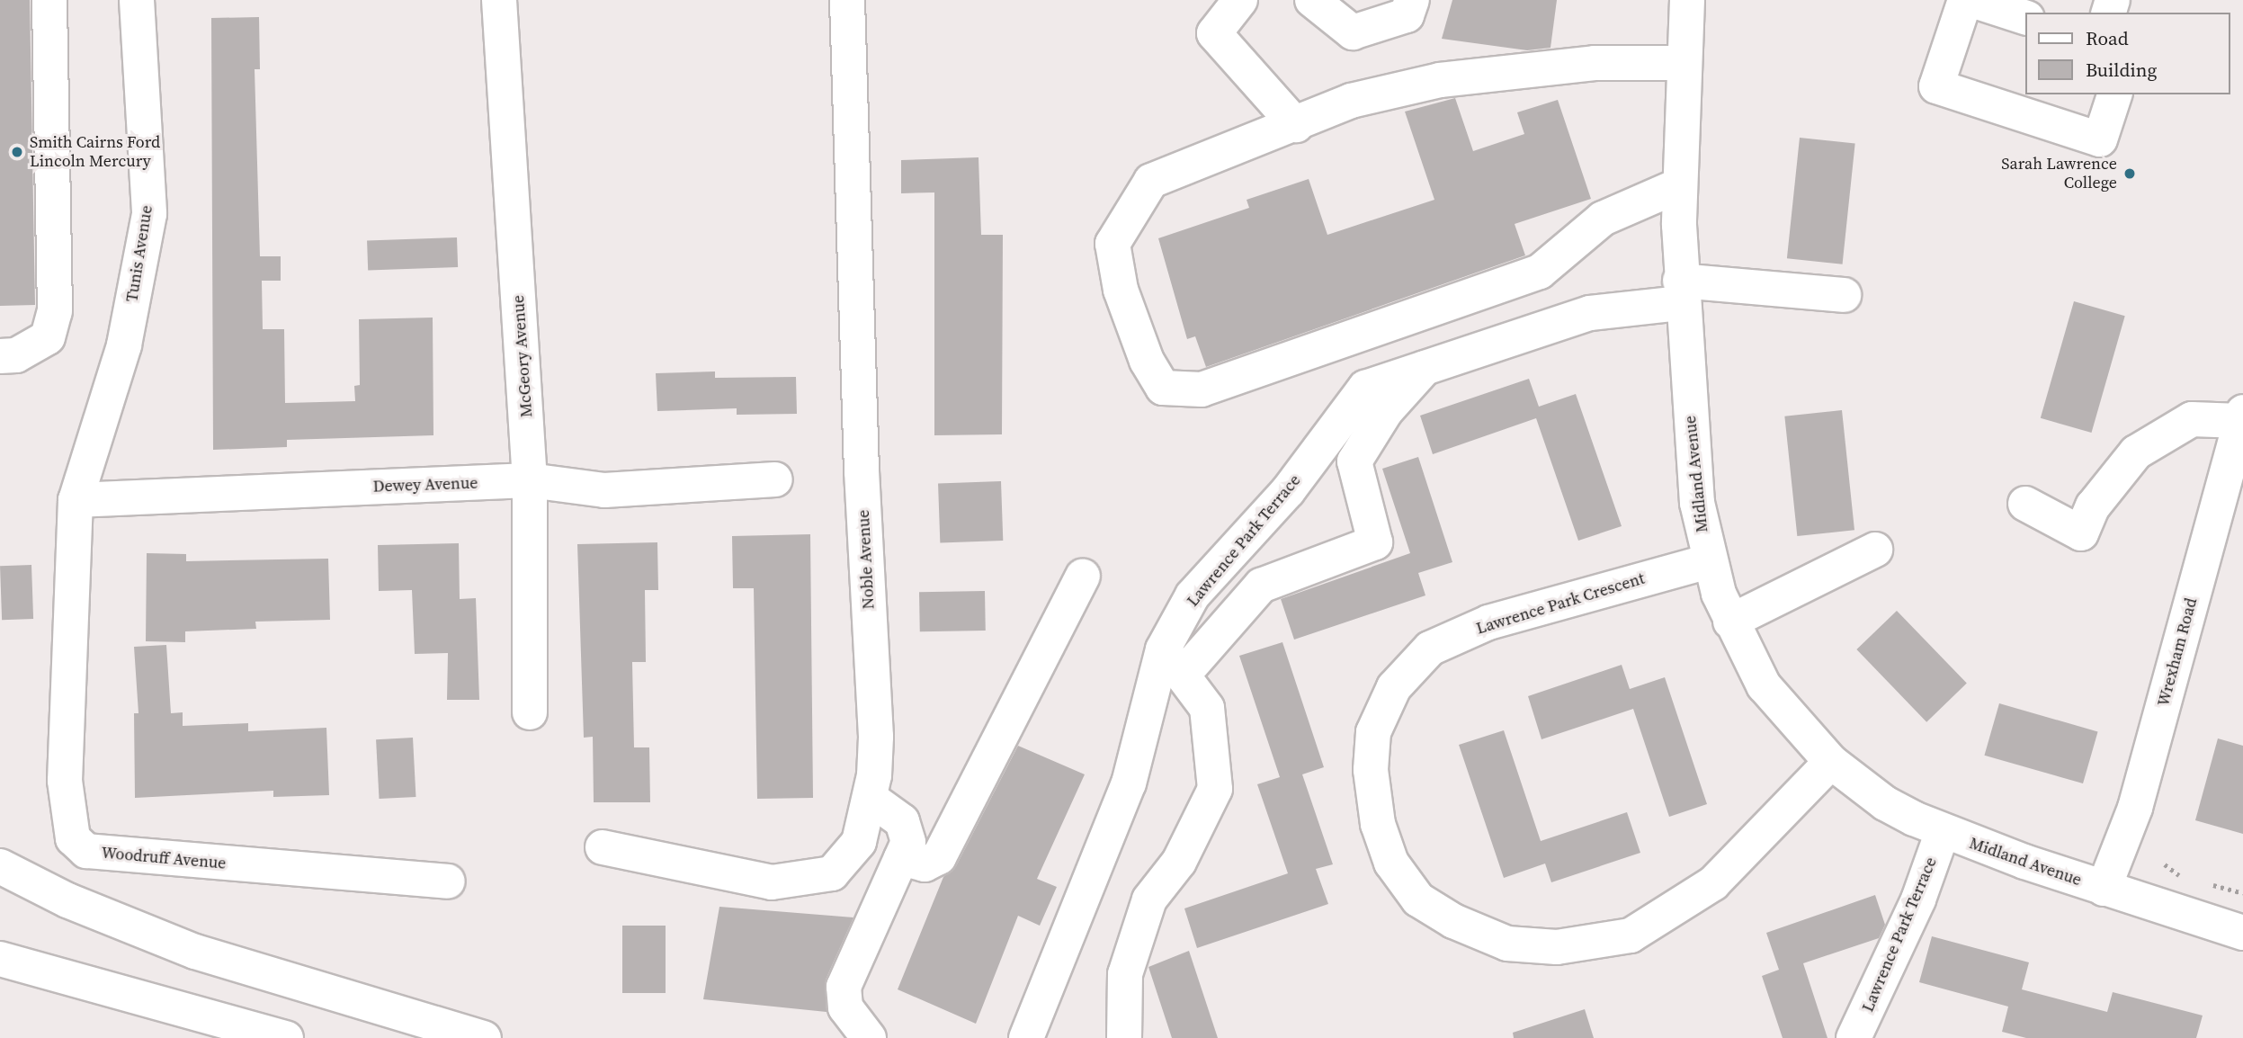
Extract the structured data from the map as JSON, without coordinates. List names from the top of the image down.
{
  "streets": {
    "main road": [
      "Tunis Avenue",
      "McGeory Avenue",
      "Midland Avenue",
      "Dewey Avenue",
      "Lawrence Park Terrace",
      "Noble Avenue",
      "Lawrence Park Crescent",
      "Wrexham Road",
      "Woodruff Avenue"
    ]
  },
  "crossings": [
    ["Tunis Avenue", "Dewey Avenue"],
    ["Tunis Avenue", "Woodruff Avenue"],
    ["McGeory Avenue", "Dewey Avenue"],
    ["Midland Avenue", "Lawrence Park Terrace"],
    ["Midland Avenue", "Lawrence Park Crescent"],
    ["Midland Avenue", "Wrexham Road"],
    ["Dewey Avenue", "Woodruff Avenue"]
  ],
  "places": ["Smith Cairns Ford Lincoln Mercury", "Sarah Lawrence College"],
  "legend": ["Road", "Building"]
}
